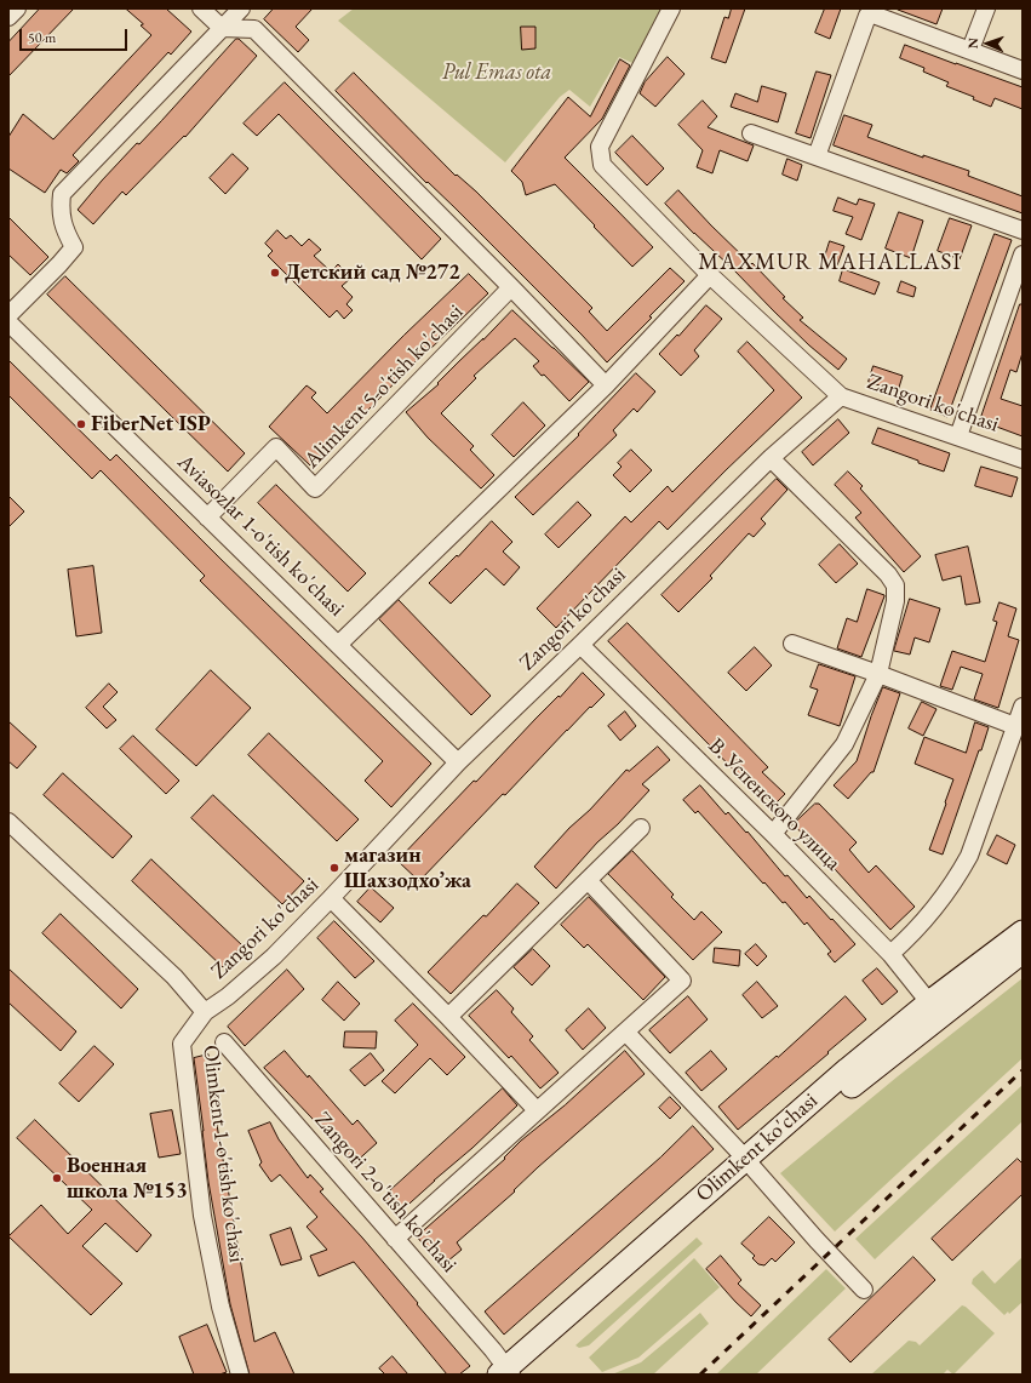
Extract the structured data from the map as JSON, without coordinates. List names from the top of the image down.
{
  "streets": {
    "main road": ["Olimkent ko'chasi"],
    "street": [
      "Alimkent 5-o'tish ko'chasi",
      "Zangori ko'chasi",
      "Aviasozlar 1-o'tish ko'chasi",
      "В. Успенского улица",
      "Olimkent 1-o'tish ko'chasi",
      "Zangori 2-o'tish ko'chasi"
    ]
  },
  "crossings": [
    ["Alimkent 5-o'tish ko'chasi", "Aviasozlar 1-o'tish ko'chasi"],
    ["Zangori ko'chasi", "Aviasozlar 1-o'tish ko'chasi"],
    ["Zangori ko'chasi", "В. Успенского улица"],
    ["Zangori ko'chasi", "Olimkent 1-o'tish ko'chasi"],
    ["В. Успенского улица", "Olimkent ko'chasi"],
    ["Olimkent ko'chasi", "Zangori 2-o'tish ko'chasi"]
  ],
  "districts": ["MAXMUR MAHALLASI"],
  "parks": ["Pul Emas ota"],
  "places": [
    "Детский сад №272",
    "FiberNet ISP",
    "магазин Шахзодхо’жа",
    "Военная школа №153"
  ],
  "scale_bar": "50 m",
  "north": "left"
}
